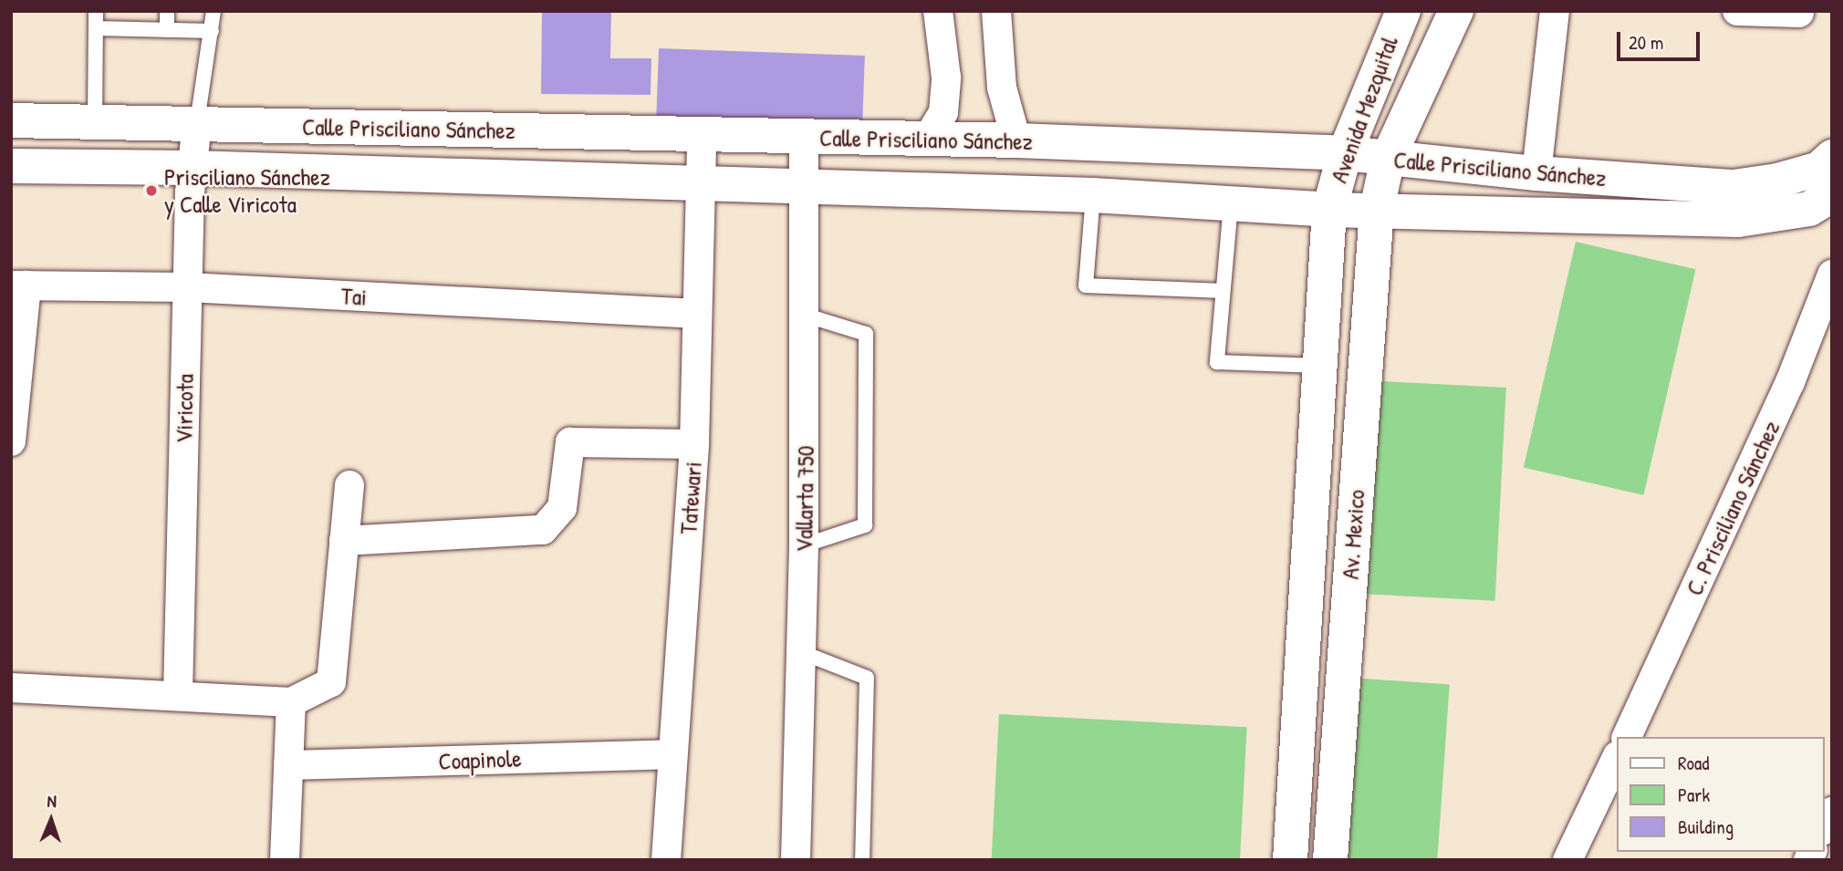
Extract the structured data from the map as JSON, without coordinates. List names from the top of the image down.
{
  "streets": {
    "main road": ["Avenida Mezquital", "Calle Prisciliano Sánchez", "Av. Mexico"],
    "street": [
      "Tai",
      "Viricota",
      "Tatewari",
      "Vallarta 750",
      "C. Prisciliano Sánchez",
      "Coapinole"
    ]
  },
  "crossings": [
    ["Avenida Mezquital", "Calle Prisciliano Sánchez"],
    ["Avenida Mezquital", "Av. Mexico"],
    ["Calle Prisciliano Sánchez", "Viricota"],
    ["Calle Prisciliano Sánchez", "Tatewari"],
    ["Calle Prisciliano Sánchez", "Vallarta 750"],
    ["Calle Prisciliano Sánchez", "Av. Mexico"],
    ["Tai", "Viricota"],
    ["Tai", "Tatewari"],
    ["Tatewari", "Coapinole"]
  ],
  "places": ["Prisciliano Sánchez y Calle Viricota"],
  "legend": ["Road", "Park", "Building"],
  "scale_bar": "20 m",
  "north": "top"
}
